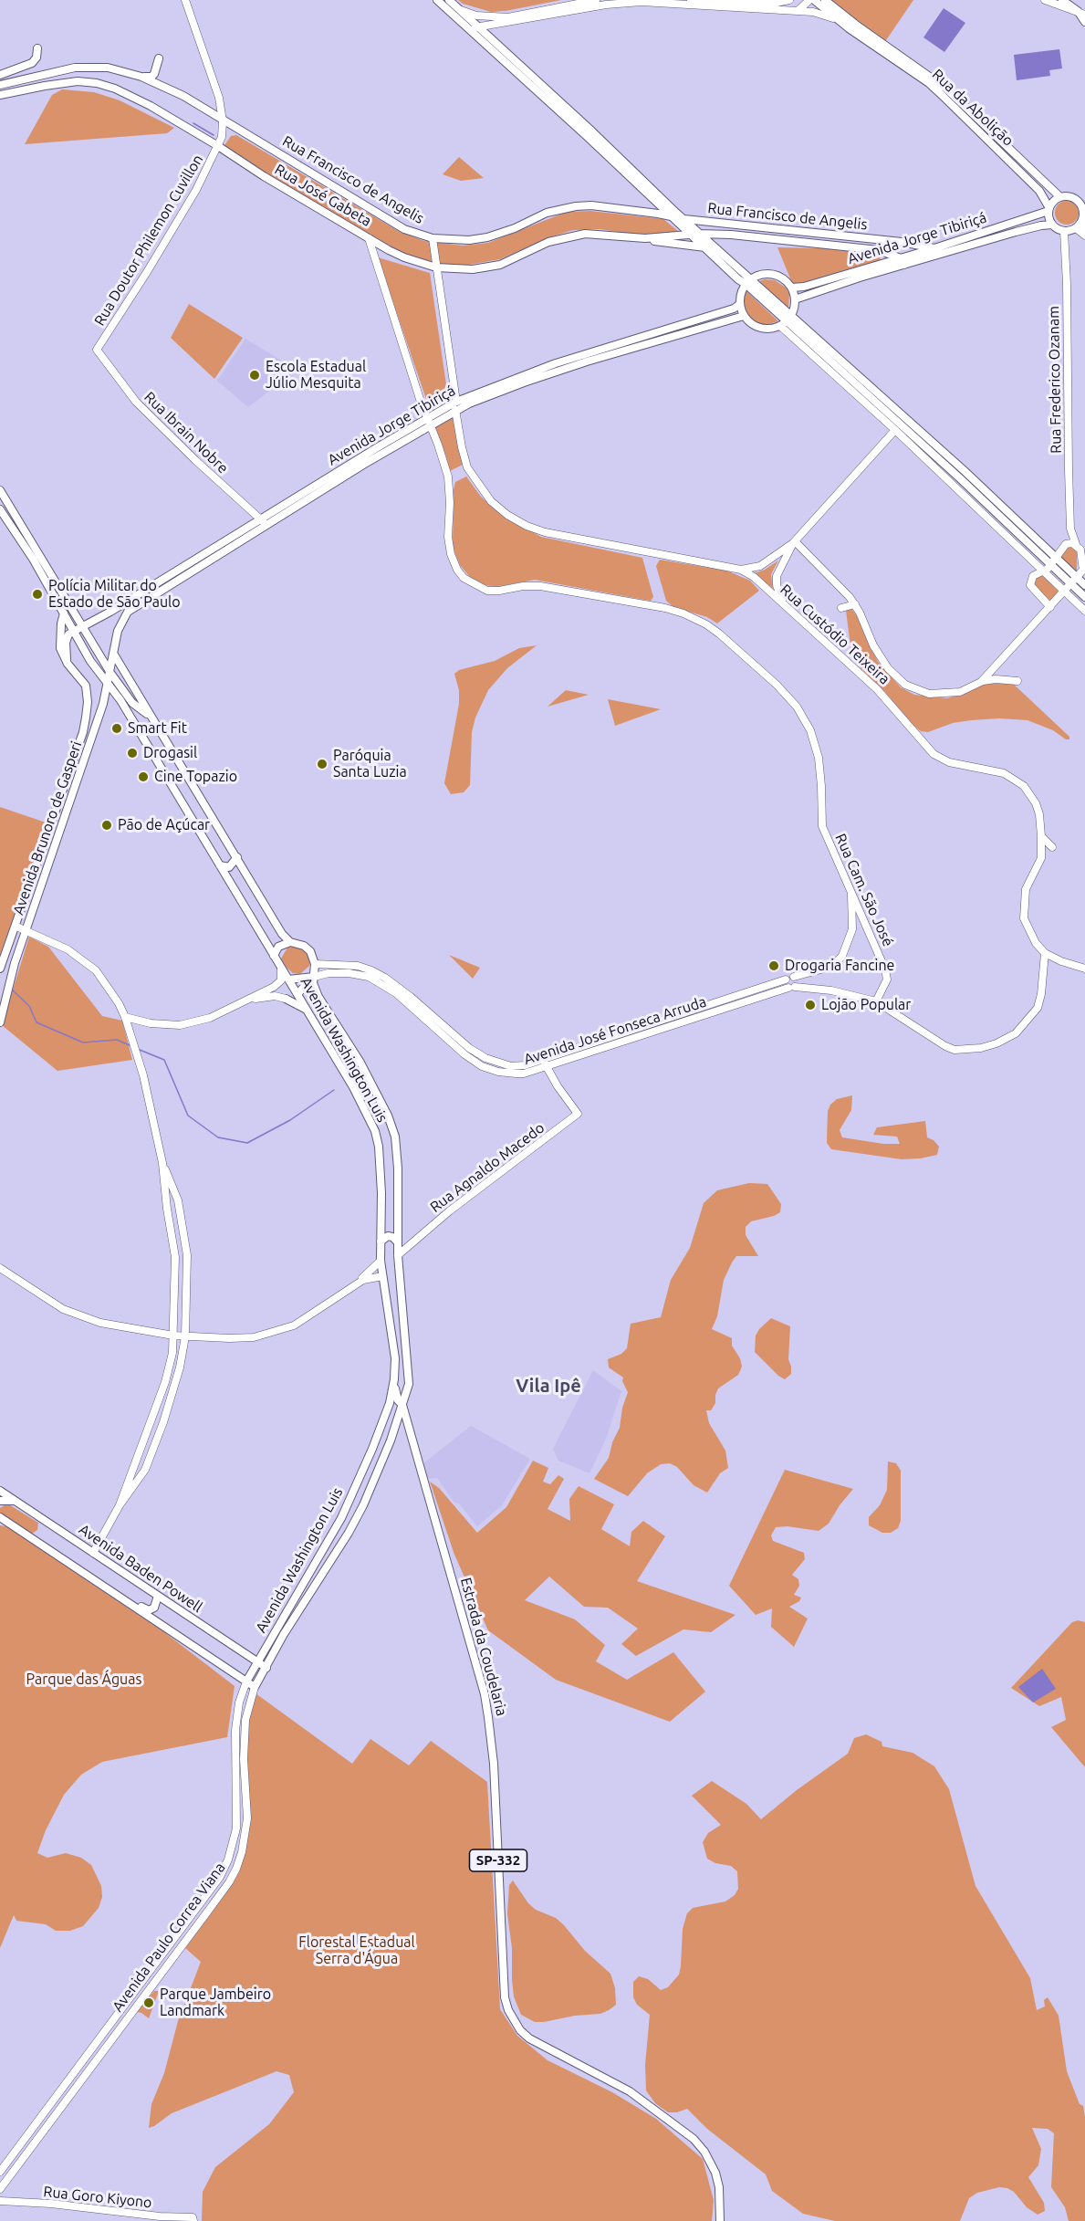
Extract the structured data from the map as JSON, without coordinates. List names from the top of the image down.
{
  "streets": {
    "main road": [
      "Rua da Abolição",
      "Rua Francisco de Angelis",
      "Rua José Gabeta",
      "Avenida Jorge Tibiriçá",
      "Avenida Brunoro de Gasperi",
      "Avenida Washington Luis",
      "Avenida Baden Powell",
      "Estrada da Coudelaria",
      "SP-332",
      "Avenida Paulo Correa Viana"
    ],
    "street": [
      "Rua Doutor Philemon Cuvillon",
      "Rua Frederico Ozanam",
      "Rua Ibrain Nobre",
      "Rua Custódio Teixeira",
      "Rua Cam. São José",
      "Avenida José Fonseca Arruda",
      "Rua Agnaldo Macedo",
      "Rua Goro Kiyono"
    ]
  },
  "crossings": [
    ["Rua da Abolição", "Avenida Jorge Tibiriçá"],
    ["Rua da Abolição", "Rua Frederico Ozanam"],
    ["Rua Francisco de Angelis", "Rua José Gabeta"],
    ["Rua Francisco de Angelis", "Avenida Jorge Tibiriçá"],
    ["Rua Francisco de Angelis", "Rua Doutor Philemon Cuvillon"],
    ["Rua Francisco de Angelis", "Rua Custódio Teixeira"],
    ["Rua José Gabeta", "Rua Doutor Philemon Cuvillon"],
    ["Rua José Gabeta", "Rua Custódio Teixeira"],
    ["Avenida Jorge Tibiriçá", "Rua Frederico Ozanam"],
    ["Avenida Jorge Tibiriçá", "Rua Ibrain Nobre"],
    ["Avenida Jorge Tibiriçá", "Rua Custódio Teixeira"],
    ["Avenida Jorge Tibiriçá", "Avenida Brunoro de Gasperi"],
    ["Avenida Jorge Tibiriçá", "Rua Cam. São José"],
    ["Avenida Jorge Tibiriçá", "Avenida Washington Luis"],
    ["Rua Doutor Philemon Cuvillon", "Rua Ibrain Nobre"],
    ["Avenida Brunoro de Gasperi", "Avenida Washington Luis"],
    ["Avenida José Fonseca Arruda", "Avenida Washington Luis"],
    ["Avenida José Fonseca Arruda", "Rua Agnaldo Macedo"],
    ["Avenida Washington Luis", "Rua Agnaldo Macedo"],
    ["Avenida Washington Luis", "Avenida Baden Powell"],
    ["Avenida Washington Luis", "Estrada da Coudelaria"],
    ["Avenida Washington Luis", "Avenida Paulo Correa Viana"],
    ["Avenida Baden Powell", "Avenida Paulo Correa Viana"],
    ["Estrada da Coudelaria", "Avenida Paulo Correa Viana"]
  ],
  "districts": ["Vila Ipê"],
  "parks": ["Parque das Águas", "Florestal Estadual Serra d'Água"],
  "places": [
    "Escola Estadual Júlio Mesquita",
    "Polícia Militar do Estado de São Paulo",
    "Smart Fit",
    "Drogasil",
    "Paróquia Santa Luzia",
    "Cine Topazio",
    "Pão de Açúcar",
    "Drogaria Fancine",
    "Lojão Popular",
    "Parque Jambeiro Landmark"
  ]
}
